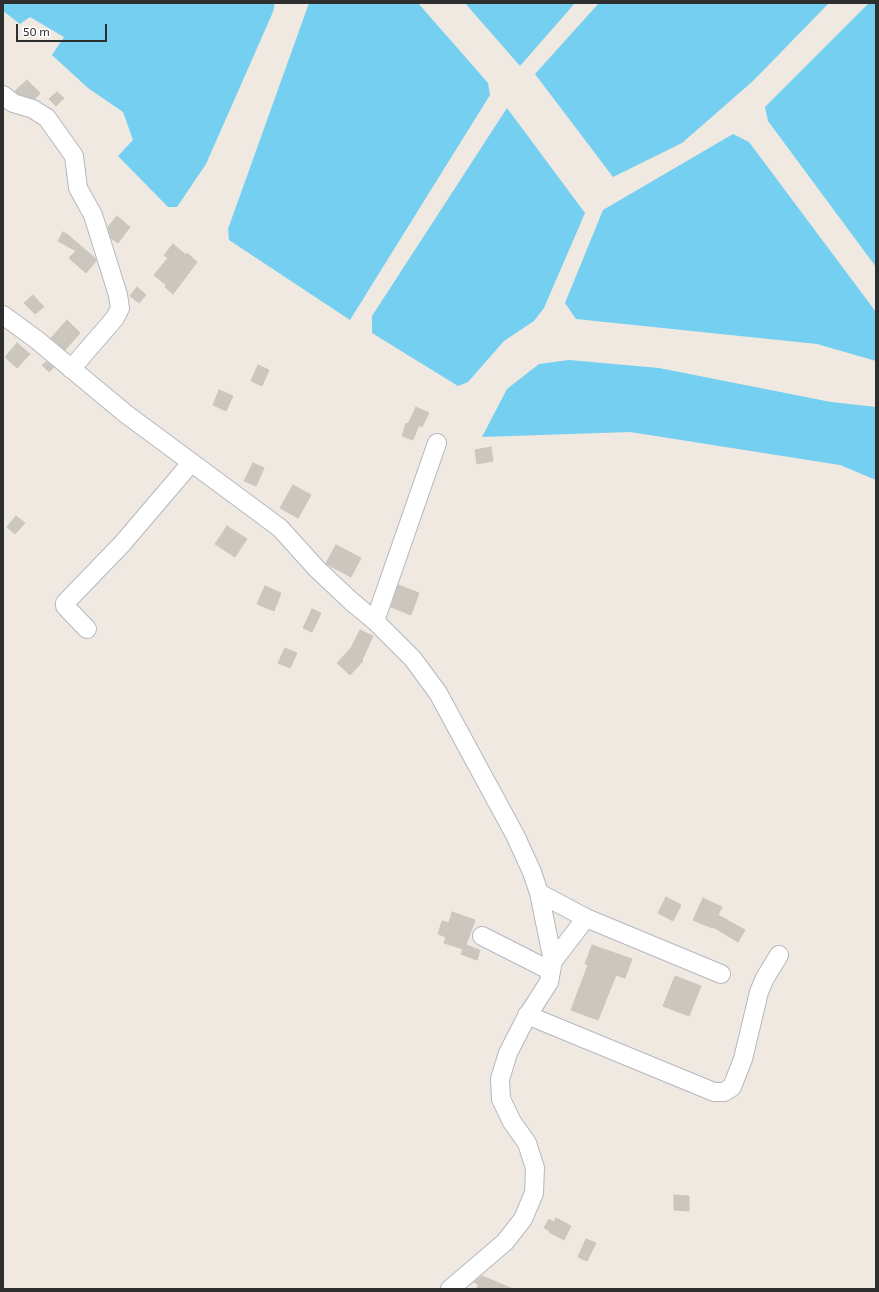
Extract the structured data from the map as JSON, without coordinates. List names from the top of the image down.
{
  "scale_bar": "50 m"
}
